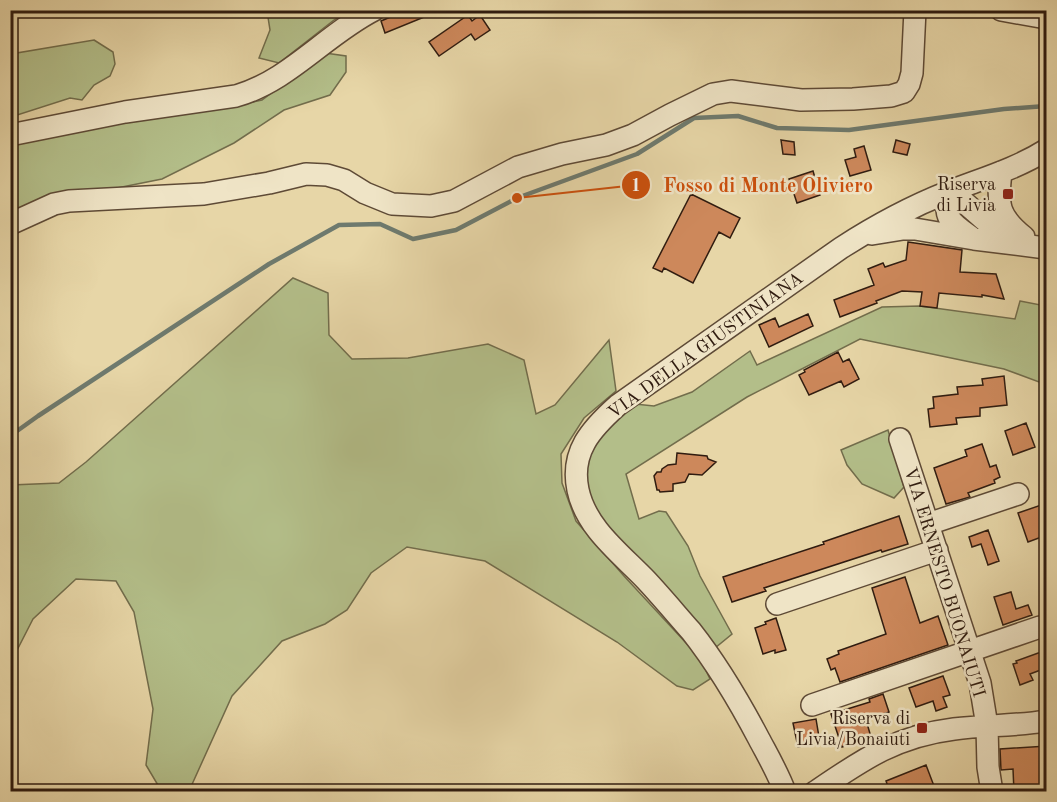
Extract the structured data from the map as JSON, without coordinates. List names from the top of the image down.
{
  "streets": {
    "street": ["VIA DELLA GIUSTINIANA", "VIA ERNESTO BUONAIUTI"]
  },
  "places": {
    "transit": ["Riserva di Livia", "Riserva di Livia/Bonaiuti"],
    "other": ["Fosso di Monte Oliviero"]
  }
}
